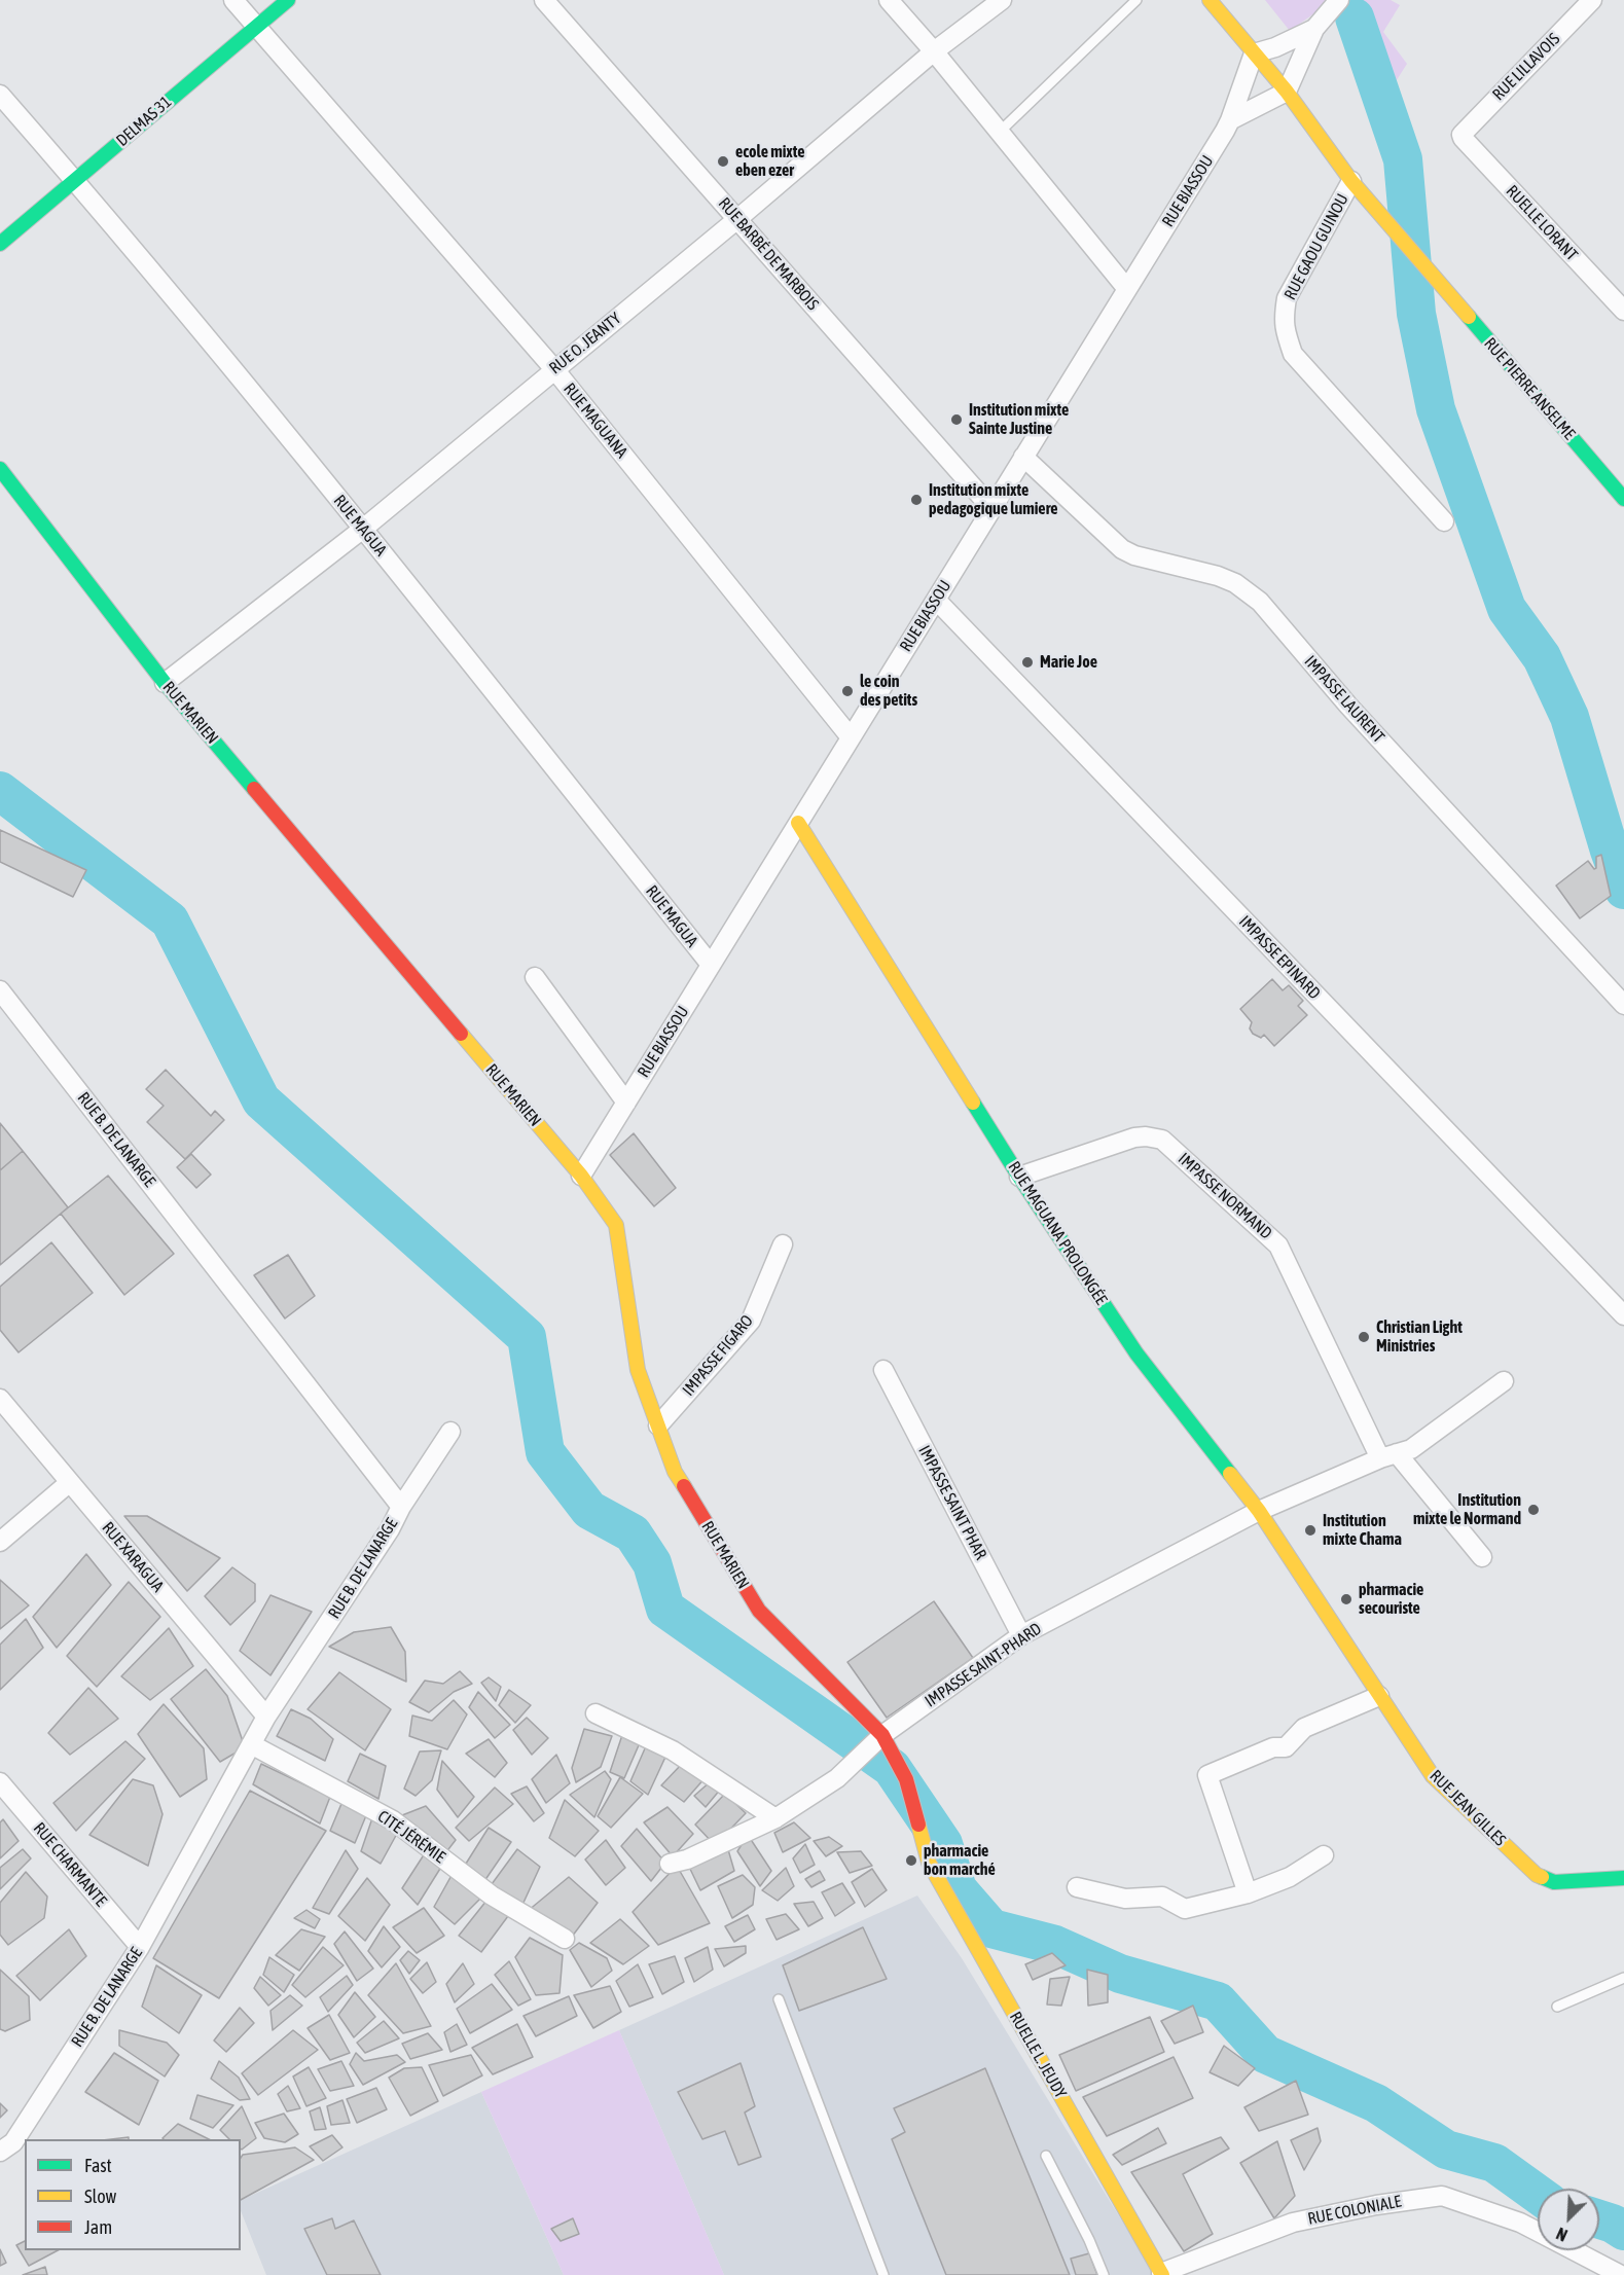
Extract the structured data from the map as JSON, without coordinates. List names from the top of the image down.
{
  "streets": {
    "street": [
      "RUE LILLAVOIS",
      "DELMAS 31",
      "RUE BIASSOU",
      "RUELLE LORANT",
      "RUE GAOU GUINOU",
      "RUE BARBÉ DE MARBOIS",
      "RUE O. JEANTY",
      "RUE PIERRE ANSELME",
      "RUE MAGUANA",
      "RUE MAGUA",
      "IMPASSE LAURENT",
      "RUE MARIEN",
      "IMPASSE EPINARD",
      "RUE B. DE LANARGE",
      "IMPASSE NORMAND",
      "RUE MAGUANA PROLONGÉE",
      "IMPASSE FIGARO",
      "IMPASSE SAINT PHAR",
      "RUE XARAGUA",
      "IMPASSE SAINT-PHARD",
      "RUE JEAN GILLES",
      "CITÉ JÉRÉMIE",
      "RUE CHARMANTE",
      "RUELLE L. JEUDY",
      "RUE COLONIALE"
    ]
  },
  "crossings": [
    ["RUE LILLAVOIS", "RUELLE LORANT"],
    ["DELMAS 31", "RUE MAGUANA"],
    ["DELMAS 31", "RUE MAGUA"],
    ["RUE BIASSOU", "RUE GAOU GUINOU"],
    ["RUE BIASSOU", "RUE BARBÉ DE MARBOIS"],
    ["RUE BIASSOU", "RUE MAGUANA"],
    ["RUE BIASSOU", "RUE MAGUA"],
    ["RUE BIASSOU", "IMPASSE LAURENT"],
    ["RUE BIASSOU", "RUE MARIEN"],
    ["RUE BIASSOU", "IMPASSE EPINARD"],
    ["RUE BIASSOU", "RUE MAGUANA PROLONGÉE"],
    ["RUE GAOU GUINOU", "RUE PIERRE ANSELME"],
    ["RUE BARBÉ DE MARBOIS", "RUE O. JEANTY"],
    ["RUE O. JEANTY", "RUE MAGUANA"],
    ["RUE O. JEANTY", "RUE MAGUA"],
    ["RUE O. JEANTY", "RUE MARIEN"],
    ["RUE MARIEN", "IMPASSE FIGARO"],
    ["RUE MARIEN", "IMPASSE SAINT-PHARD"],
    ["RUE MARIEN", "RUELLE L. JEUDY"],
    ["RUE B. DE LANARGE", "RUE XARAGUA"],
    ["RUE B. DE LANARGE", "CITÉ JÉRÉMIE"],
    ["RUE B. DE LANARGE", "RUE CHARMANTE"],
    ["IMPASSE NORMAND", "RUE MAGUANA PROLONGÉE"],
    ["IMPASSE NORMAND", "IMPASSE SAINT-PHARD"],
    ["RUE MAGUANA PROLONGÉE", "IMPASSE SAINT-PHARD"],
    ["RUE MAGUANA PROLONGÉE", "RUE JEAN GILLES"],
    ["IMPASSE SAINT PHAR", "IMPASSE SAINT-PHARD"],
    ["RUELLE L. JEUDY", "RUE COLONIALE"]
  ],
  "places": [
    "ecole mixte eben ezer",
    "Institution mixte Sainte Justine",
    "Institution mixte pedagogique lumiere",
    "Marie Joe",
    "le coin des petits",
    "Christian Light Ministries",
    "Institution mixte le Normand",
    "Institution mixte Chama",
    "pharmacie secouriste",
    "pharmacie bon marché"
  ],
  "legend": ["Fast", "Slow", "Jam"],
  "north": "bottom left"
}
